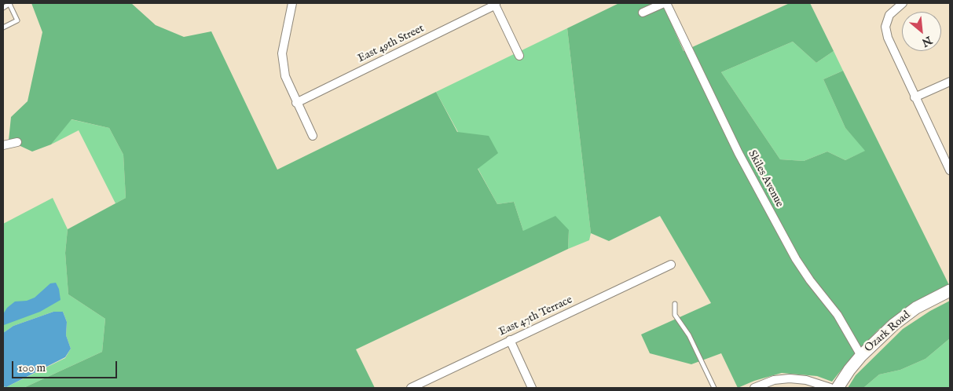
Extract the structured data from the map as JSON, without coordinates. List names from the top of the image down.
{
  "streets": {
    "street": [
      "East 49th Street",
      "Skiles Avenue",
      "East 47th Terrace",
      "Ozark Road"
    ]
  },
  "crossings": [
    ["Skiles Avenue", "Ozark Road"]
  ],
  "scale_bar": "100 m",
  "north": "bottom right"
}
